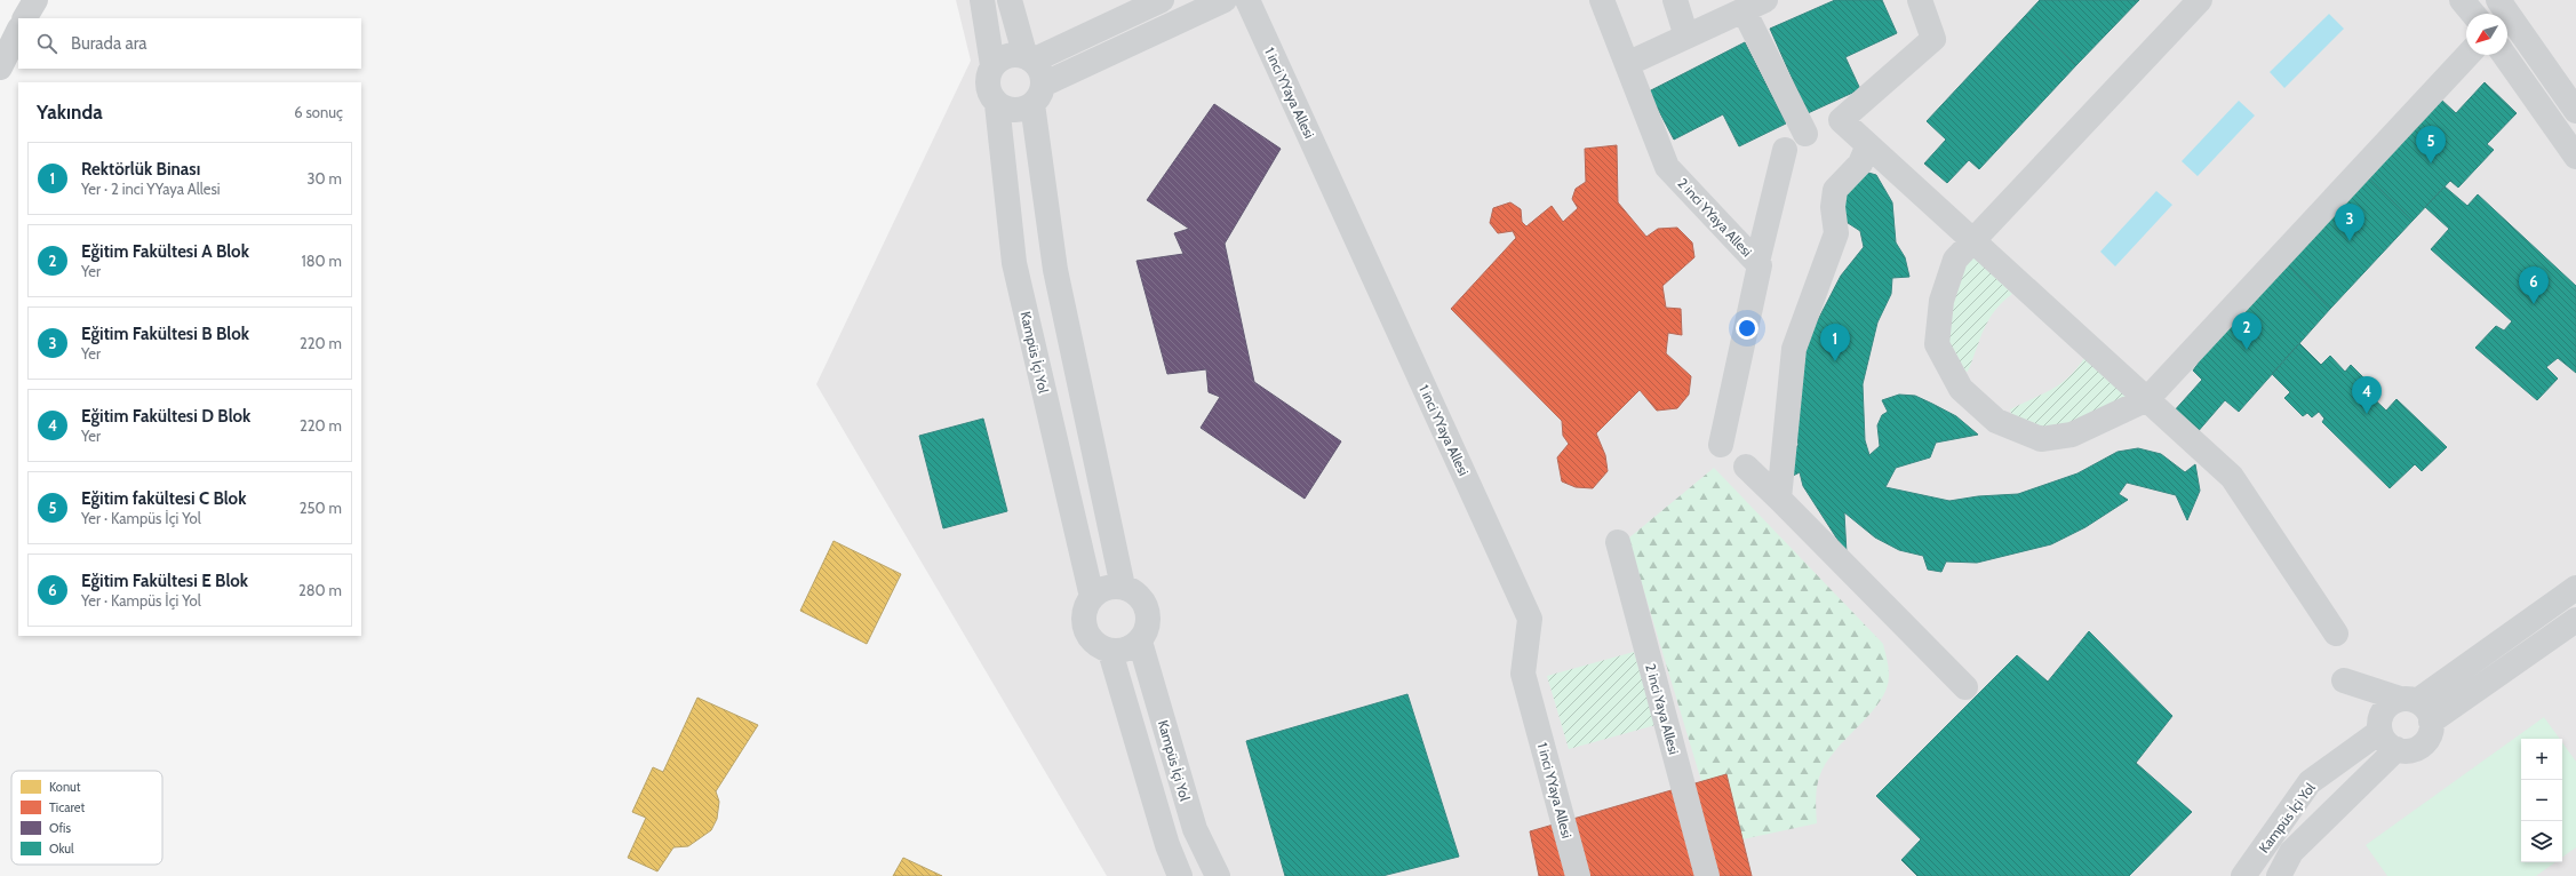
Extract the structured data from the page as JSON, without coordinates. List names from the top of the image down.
{
  "streets": {
    "street": [
      "1 inci YYaya Allesi",
      "2 inci YYaya Allesi",
      "Kampüs İçi Yol",
      "2 inci Yaya Allesi"
    ]
  },
  "legend": [
    "Konut",
    "Ticaret",
    "Ofis",
    "Okul"
  ],
  "north": "bottom left",
  "page": {
    "search": "Burada ara",
    "heading": ["Yakında", "6 sonuç"],
    "pins": [
      "5",
      "3",
      "6",
      "2",
      "1",
      "4"
    ],
    "list": [
      {
        "mark": "1",
        "name": "Rektörlük Binası",
        "note": "Yer · 2 inci YYaya Allesi",
        "value": "30 m"
      },
      {
        "mark": "2",
        "name": "Eğitim Fakültesi A Blok",
        "note": "Yer",
        "value": "180 m"
      },
      {
        "mark": "3",
        "name": "Eğitim Fakültesi B Blok",
        "note": "Yer",
        "value": "220 m"
      },
      {
        "mark": "4",
        "name": "Eğitim Fakültesi D Blok",
        "note": "Yer",
        "value": "220 m"
      },
      {
        "mark": "5",
        "name": "Eğitim fakültesi C Blok",
        "note": "Yer · Kampüs İçi Yol",
        "value": "250 m"
      },
      {
        "mark": "6",
        "name": "Eğitim Fakültesi E Blok",
        "note": "Yer · Kampüs İçi Yol",
        "value": "280 m"
      }
    ],
    "map_buttons": ["+", "−"]
  }
}
